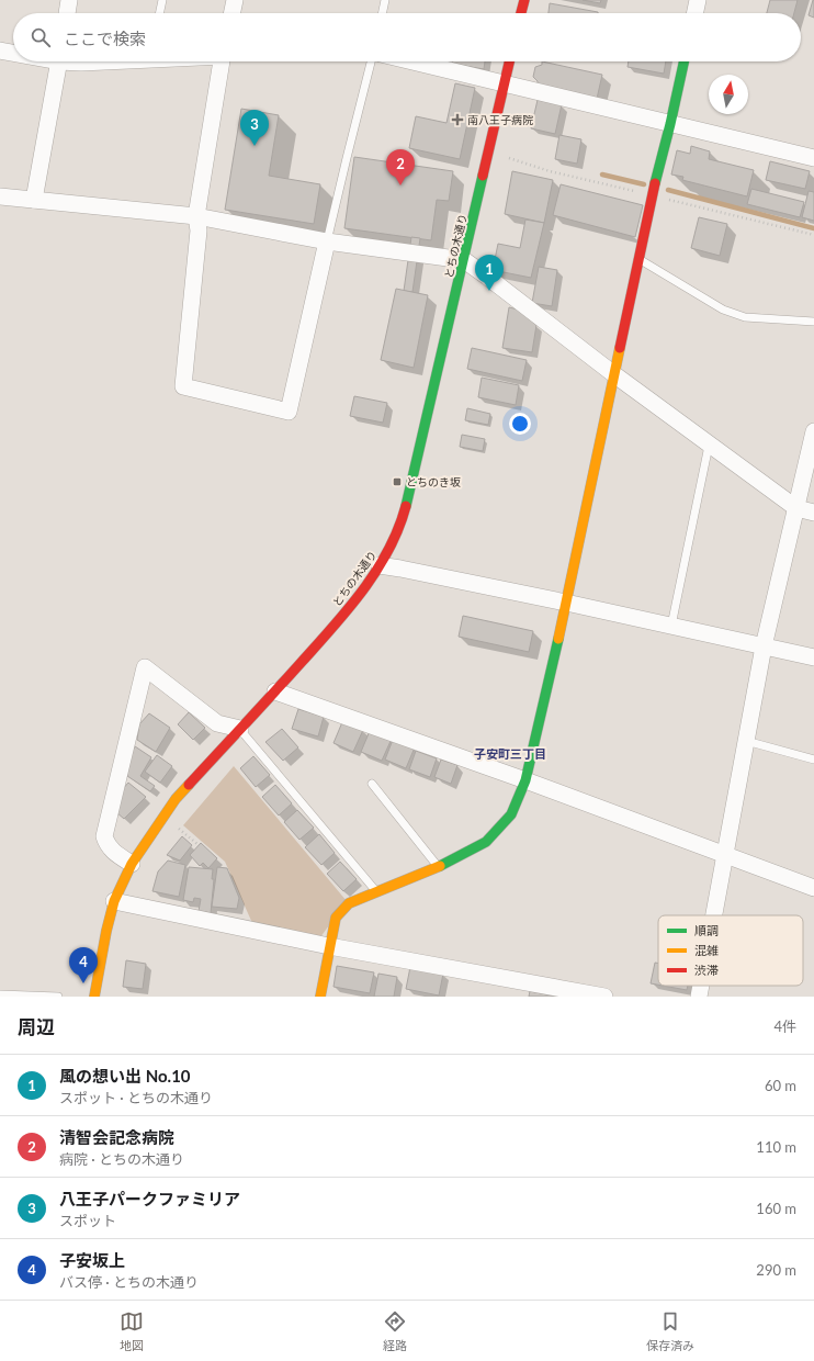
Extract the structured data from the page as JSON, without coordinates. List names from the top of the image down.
{
  "streets": {
    "street": ["とちの木通り"]
  },
  "districts": ["子安町三丁目"],
  "places": {
    "health": ["南八王子病院"],
    "transit": ["とちのき坂"]
  },
  "legend": ["順調", "混雑", "渋滞"],
  "north": "top",
  "page": {
    "search": "ここで検索",
    "pins": [
      "3",
      "2",
      "1",
      "4"
    ],
    "heading": ["周辺", "4件"],
    "list": [
      {
        "mark": "1",
        "name": "風の想い出 No.10",
        "note": "スポット · とちの木通り",
        "value": "60 m"
      },
      {
        "mark": "2",
        "name": "清智会記念病院",
        "note": "病院 · とちの木通り",
        "value": "110 m"
      },
      {
        "mark": "3",
        "name": "八王子パークファミリア",
        "note": "スポット",
        "value": "160 m"
      },
      {
        "mark": "4",
        "name": "子安坂上",
        "note": "バス停 · とちの木通り",
        "value": "290 m"
      }
    ],
    "nav": ["地図", "経路", "保存済み"]
  }
}
